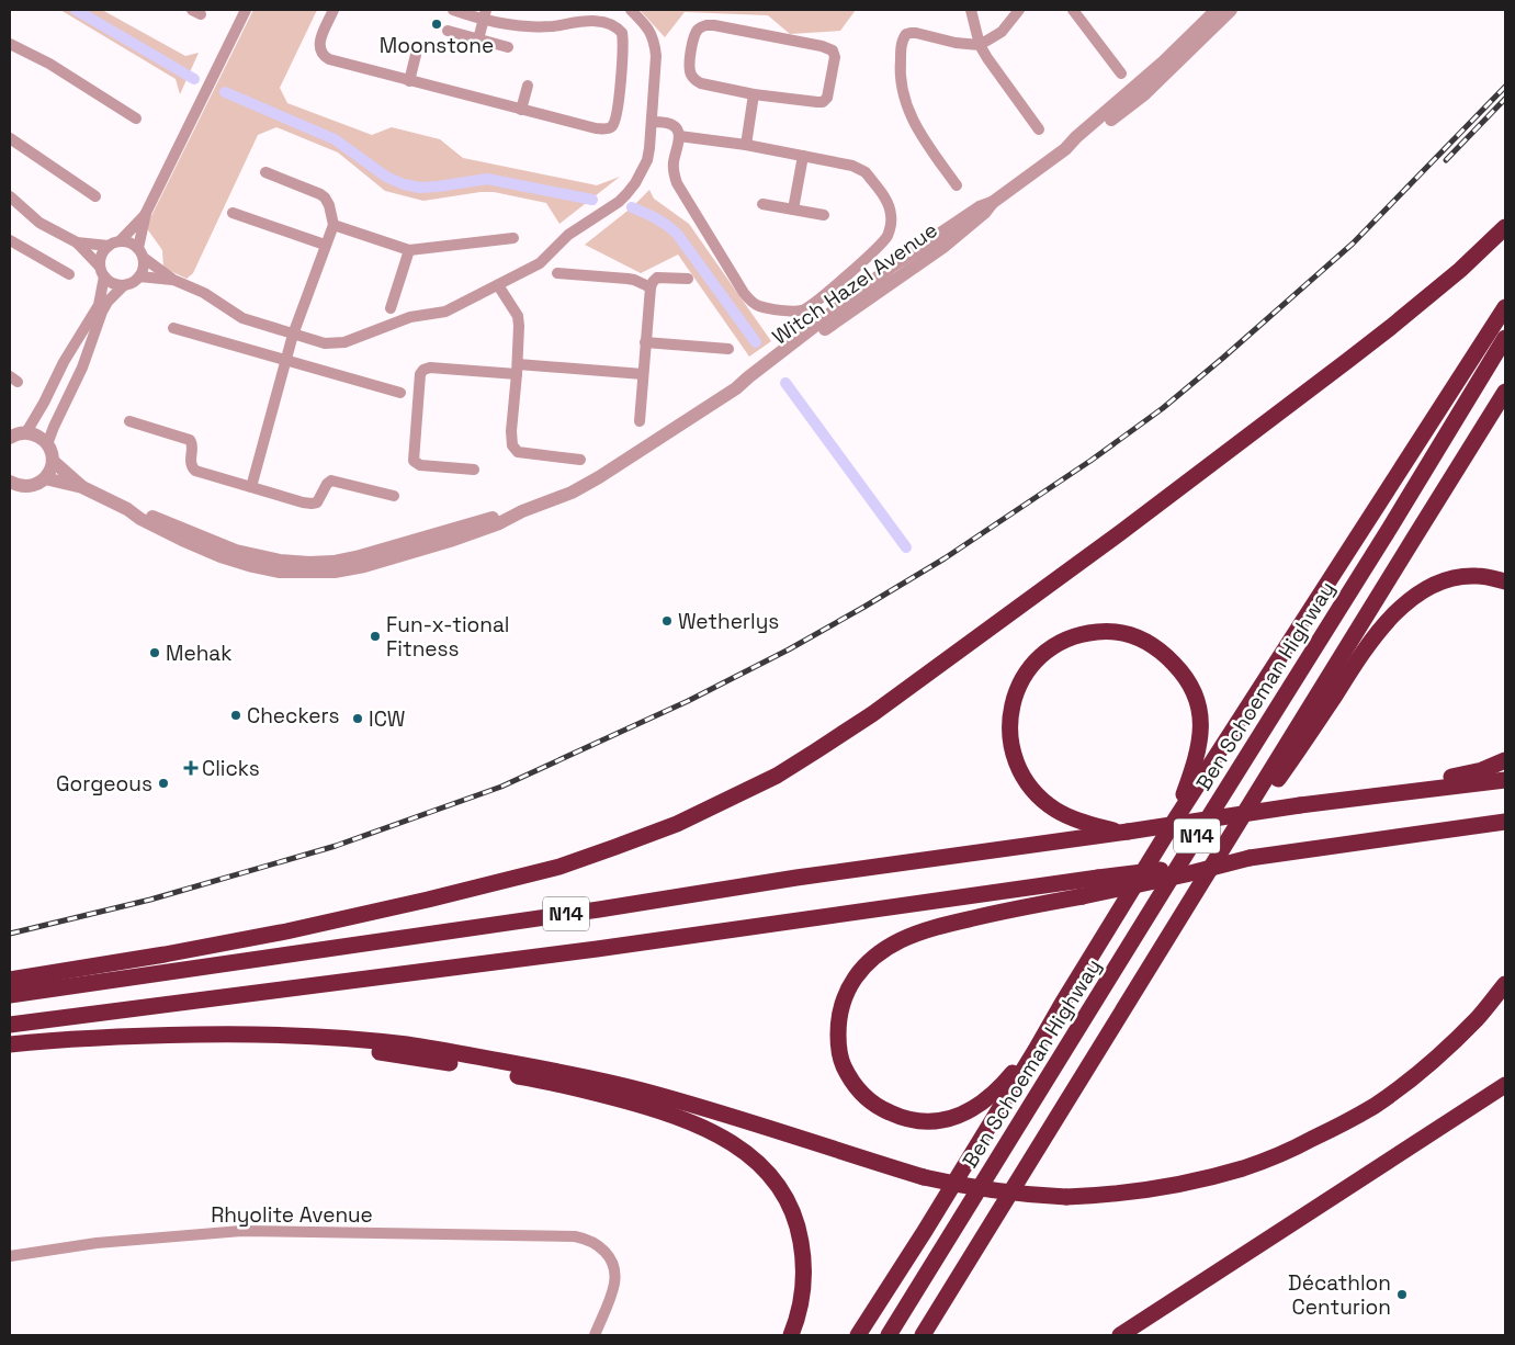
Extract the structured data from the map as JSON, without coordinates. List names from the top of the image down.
{
  "streets": {
    "highway": ["Ben Schoeman Highway", "N14"],
    "street": ["Witch Hazel Avenue", "Rhyolite Avenue"]
  },
  "places": {
    "other": [
      "Moonstone",
      "Wetherlys",
      "Fun-x-tional Fitness",
      "Mehak",
      "Checkers",
      "ICW",
      "Gorgeous",
      "Décathlon Centurion"
    ],
    "health": ["Clicks"]
  }
}
